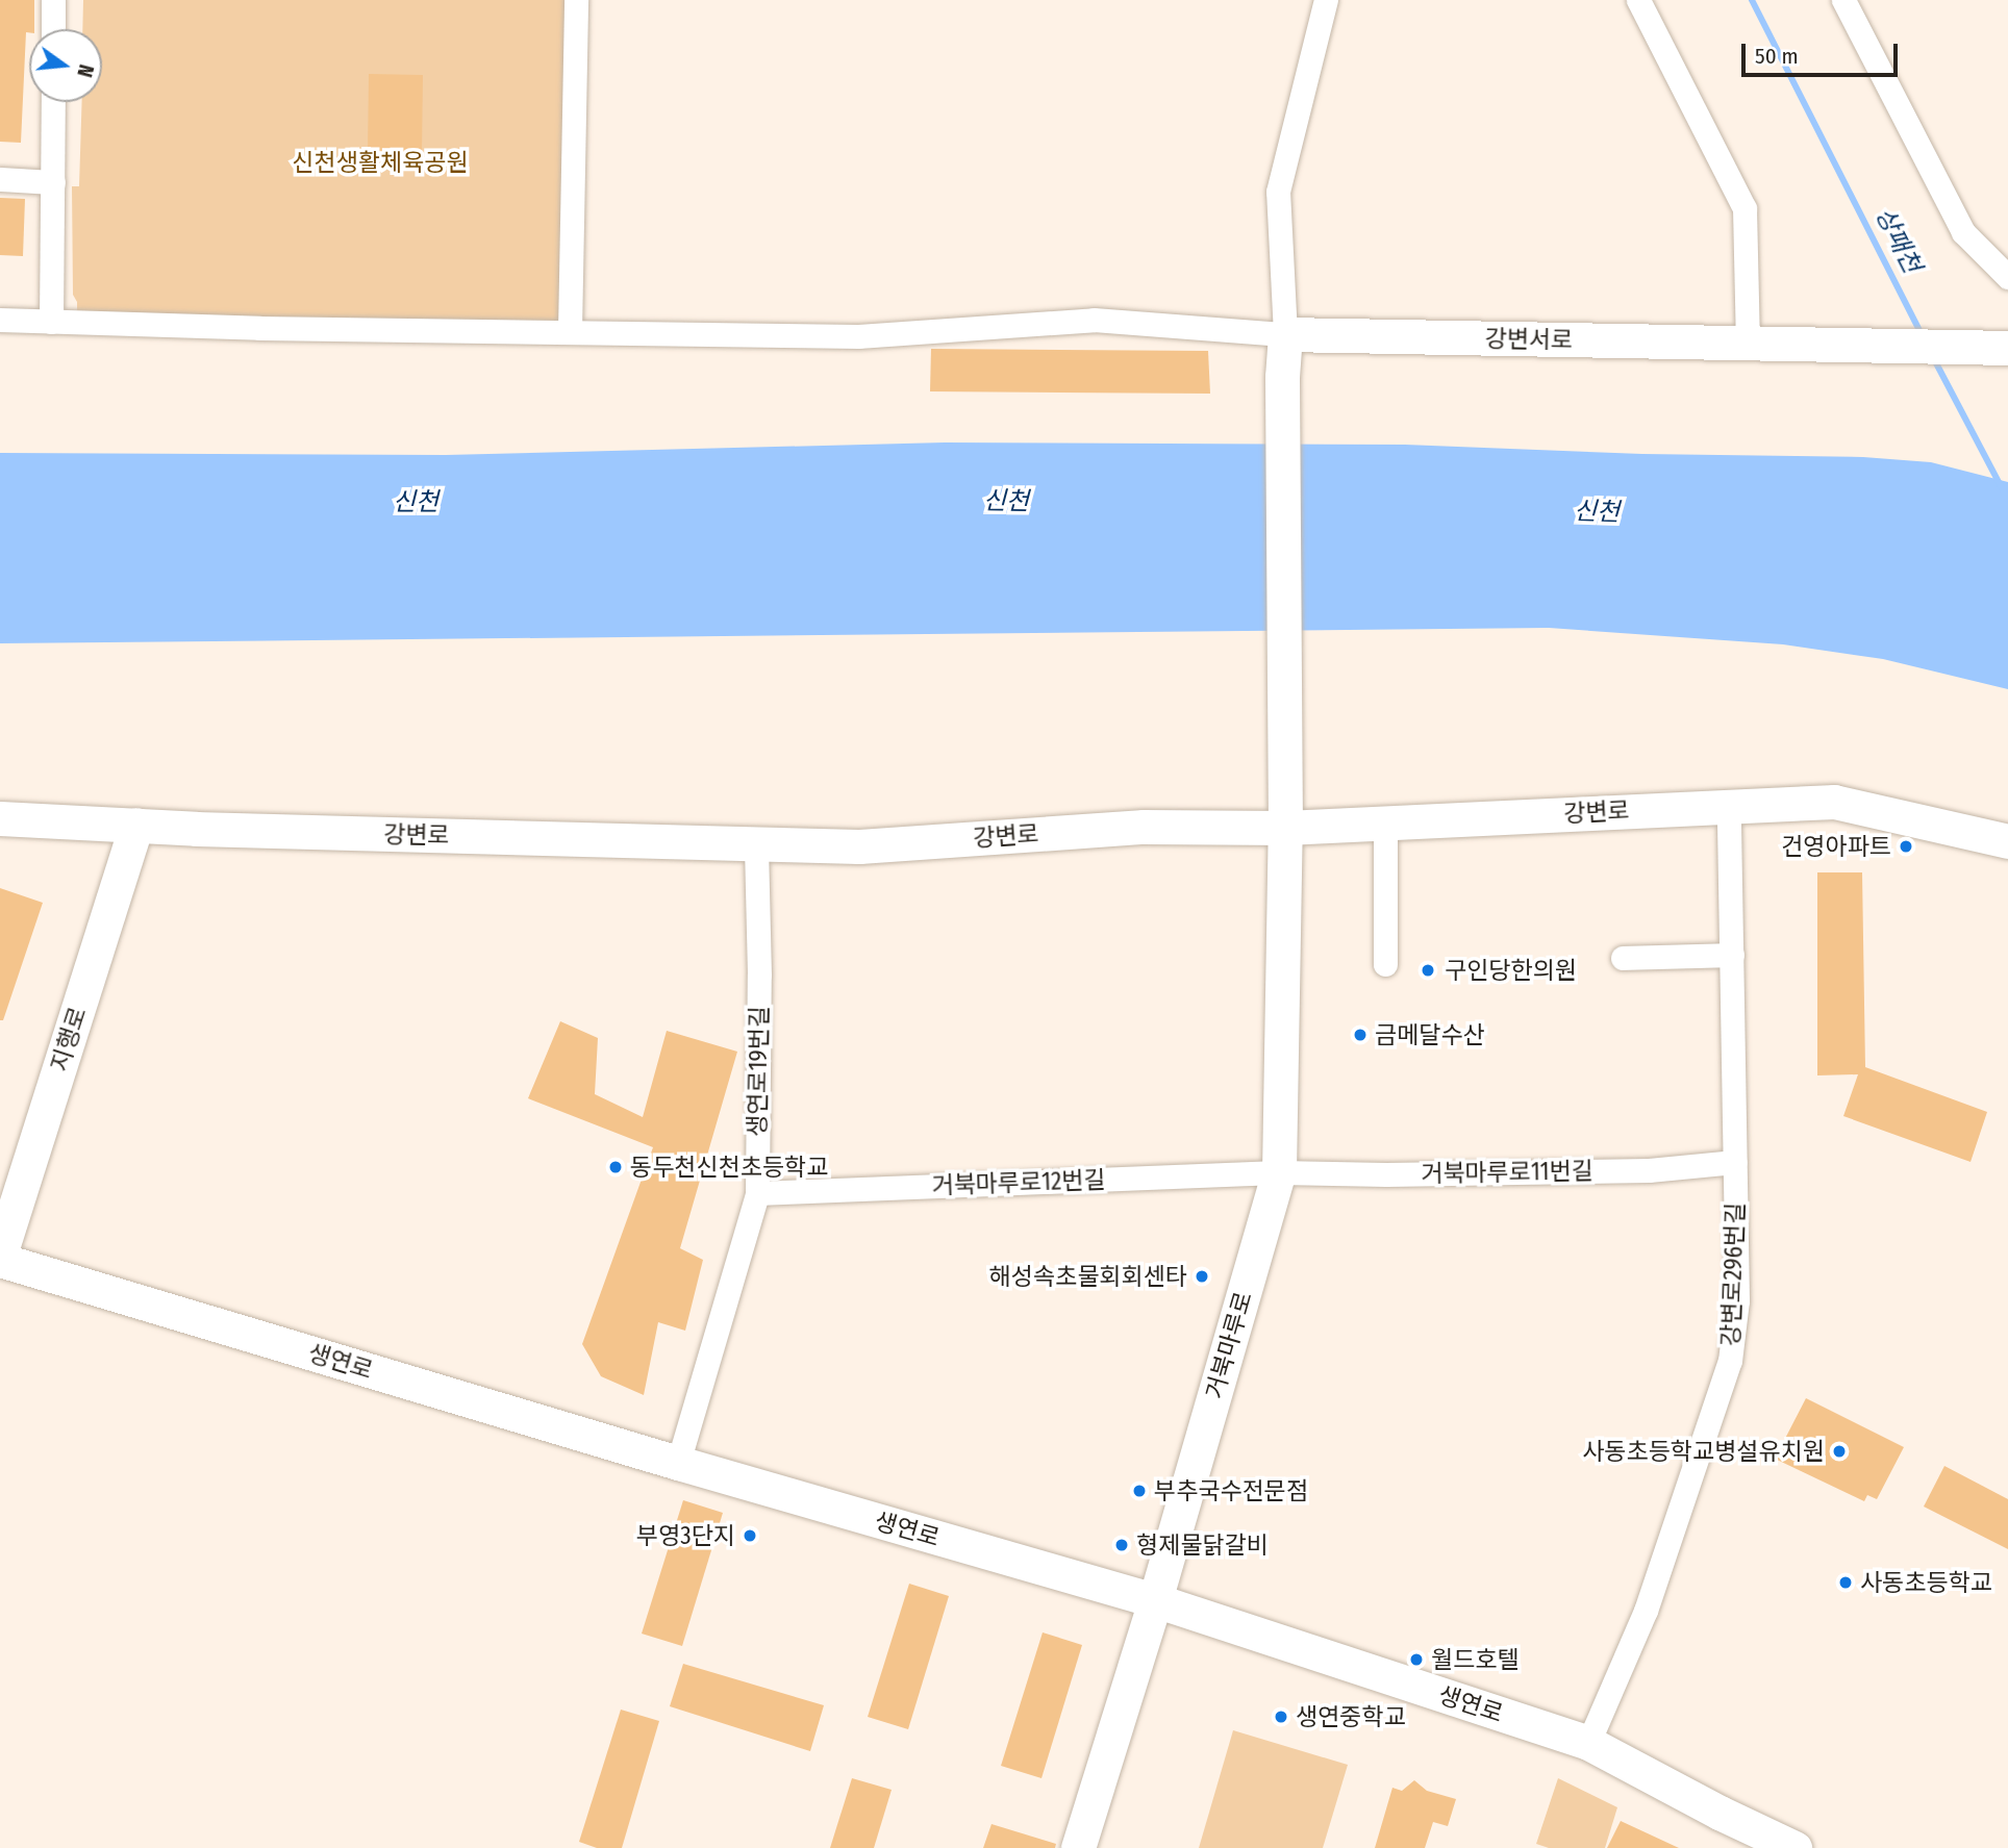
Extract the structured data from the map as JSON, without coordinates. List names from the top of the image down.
{
  "streets": {
    "street": [
      "강변서로",
      "강변로",
      "지행로",
      "생연로19번길",
      "거북마루로11번길",
      "거북마루로12번길",
      "강변로296번길",
      "거북마루로",
      "생연로"
    ]
  },
  "crossings": [
    ["강변서로", "거북마루로"],
    ["강변로", "지행로"],
    ["강변로", "생연로19번길"],
    ["강변로", "강변로296번길"],
    ["강변로", "거북마루로"],
    ["지행로", "생연로"],
    ["생연로19번길", "거북마루로12번길"],
    ["생연로19번길", "생연로"],
    ["거북마루로11번길", "거북마루로12번길"],
    ["거북마루로11번길", "강변로296번길"],
    ["거북마루로11번길", "거북마루로"],
    ["거북마루로12번길", "거북마루로"],
    ["강변로296번길", "생연로"],
    ["거북마루로", "생연로"]
  ],
  "water": ["상패천", "신천"],
  "parks": ["신천생활체육공원"],
  "places": [
    "건영아파트",
    "구인당한의원",
    "금메달수산",
    "동두천신천초등학교",
    "해성속초물회회센타",
    "사동초등학교병설유치원",
    "부추국수전문점",
    "부영3단지",
    "형제물닭갈비",
    "사동초등학교",
    "월드호텔",
    "생연중학교"
  ],
  "scale_bar": "50 m",
  "north": "right"
}
